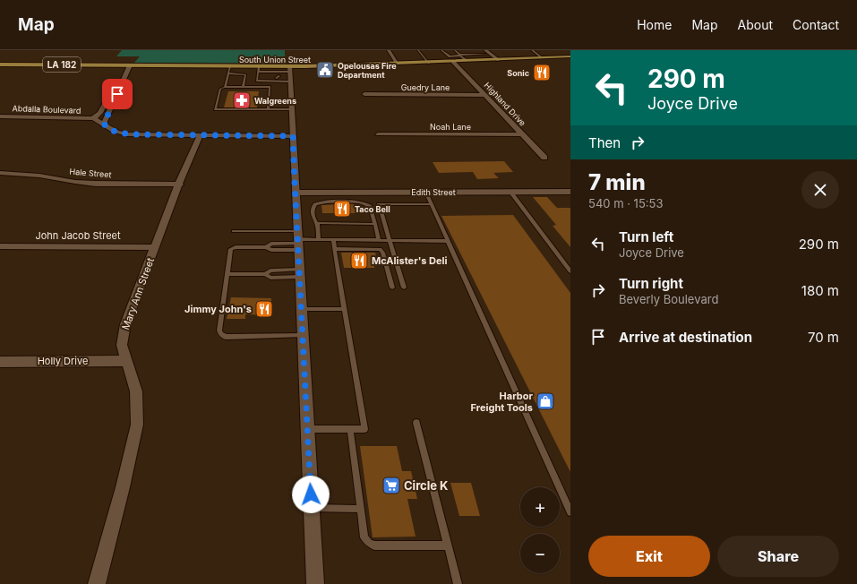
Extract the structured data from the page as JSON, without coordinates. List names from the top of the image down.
{
  "streets": {
    "main road": ["South Union Street", "LA 182"],
    "street": [
      "Guedry Lane",
      "Highland Drive",
      "Abdalla Boulevard",
      "Noah Lane",
      "Hale Street",
      "Edith Street",
      "John Jacob Street",
      "Mary Ann Street",
      "Holly Drive"
    ]
  },
  "crossings": [
    ["South Union Street", "Highland Drive"],
    ["Guedry Lane", "Highland Drive"],
    ["Highland Drive", "Noah Lane"],
    ["Hale Street", "Mary Ann Street"],
    ["John Jacob Street", "Mary Ann Street"],
    ["Mary Ann Street", "Holly Drive"]
  ],
  "places": {
    "public building": ["Opelousas Fire Department"],
    "restaurant": [
      "Sonic",
      "Taco Bell",
      "McAlister's Deli",
      "Jimmy John's"
    ],
    "pharmacy": ["Walgreens"],
    "shop": ["Harbor Freight Tools"],
    "supermarket": ["Circle K"]
  },
  "page": {
    "header": "Map",
    "nav": [
      "Home",
      "Map",
      "About",
      "Contact"
    ],
    "turn": ["290 m", "Joyce Drive"],
    "then": "Then",
    "heading": ["7 min", "540 m · 15:53"],
    "list": [
      {
        "name": "Turn left",
        "note": "Joyce Drive",
        "value": "290 m"
      },
      {
        "name": "Turn right",
        "note": "Beverly Boulevard",
        "value": "180 m"
      },
      {
        "name": "Arrive at destination",
        "value": "70 m"
      }
    ],
    "map_buttons": ["+", "−"],
    "buttons": ["Exit", "Share"]
  }
}
